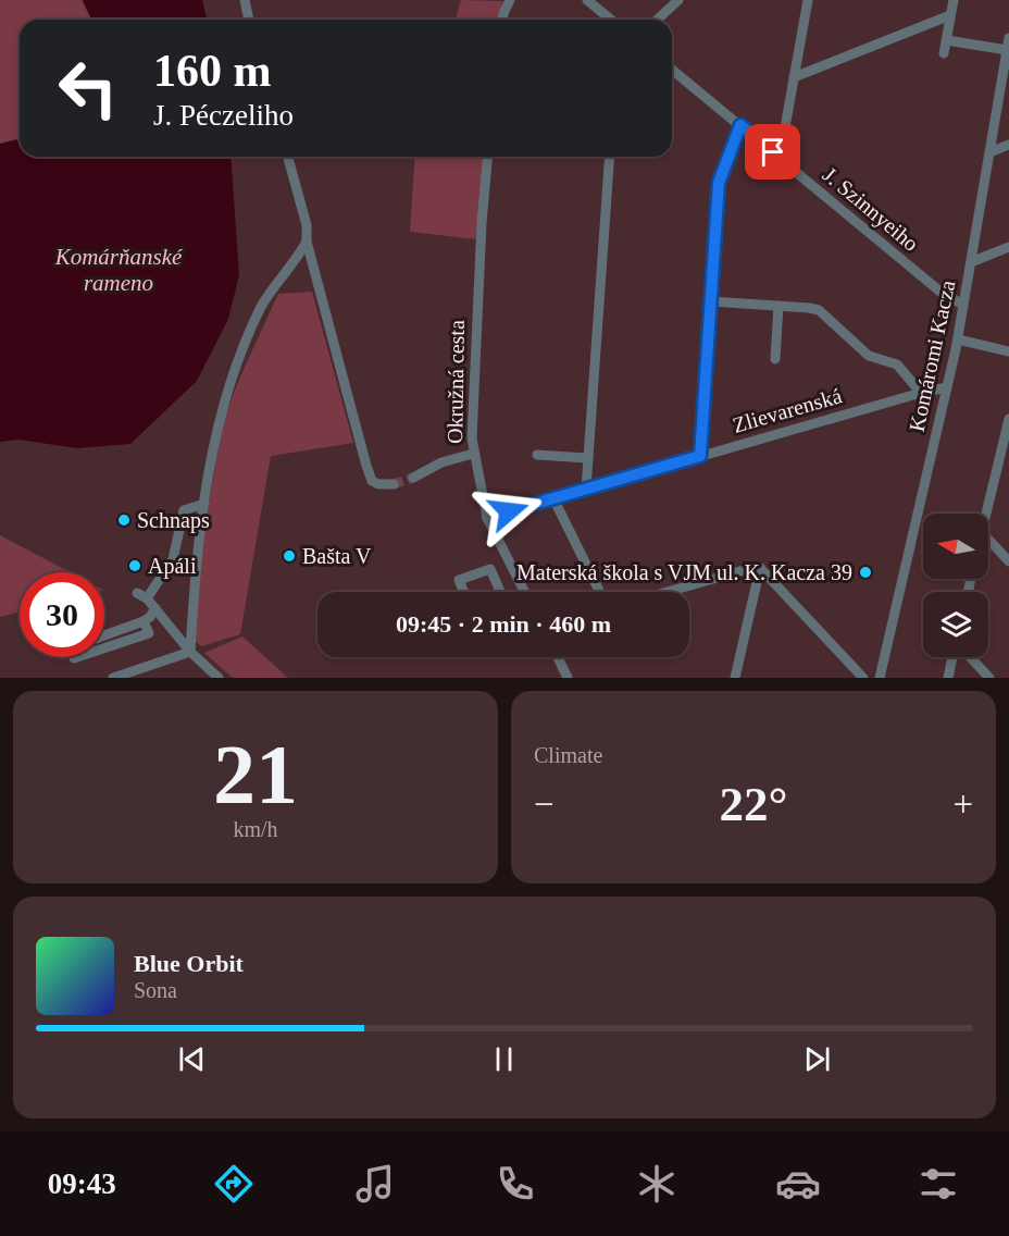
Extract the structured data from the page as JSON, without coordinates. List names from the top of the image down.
{
  "streets": {
    "street": [
      "J. Szinnyeiho",
      "Komáromi Kacza",
      "Okružná cesta",
      "Zlievarenská"
    ]
  },
  "crossings": [
    ["J. Szinnyeiho", "Komáromi Kacza"],
    ["Komáromi Kacza", "Zlievarenská"],
    ["Okružná cesta", "Zlievarenská"]
  ],
  "water": ["Komárňanské rameno"],
  "places": [
    "Schnaps",
    "Bašta V",
    "Apáli",
    "Materská škola s VJM ul. K. Kacza 39"
  ],
  "north": "left",
  "page": {
    "turn": ["160 m", "J. Péczeliho"],
    "limit": "30",
    "trip": "09:45 · 2 min · 460 m",
    "tile": [
      ["21", "km/h"],
      "Climate"
    ],
    "heat": ["−", "22°", "+"],
    "song": ["Blue Orbit", "Sona"],
    "tabs": "09:43"
  }
}
